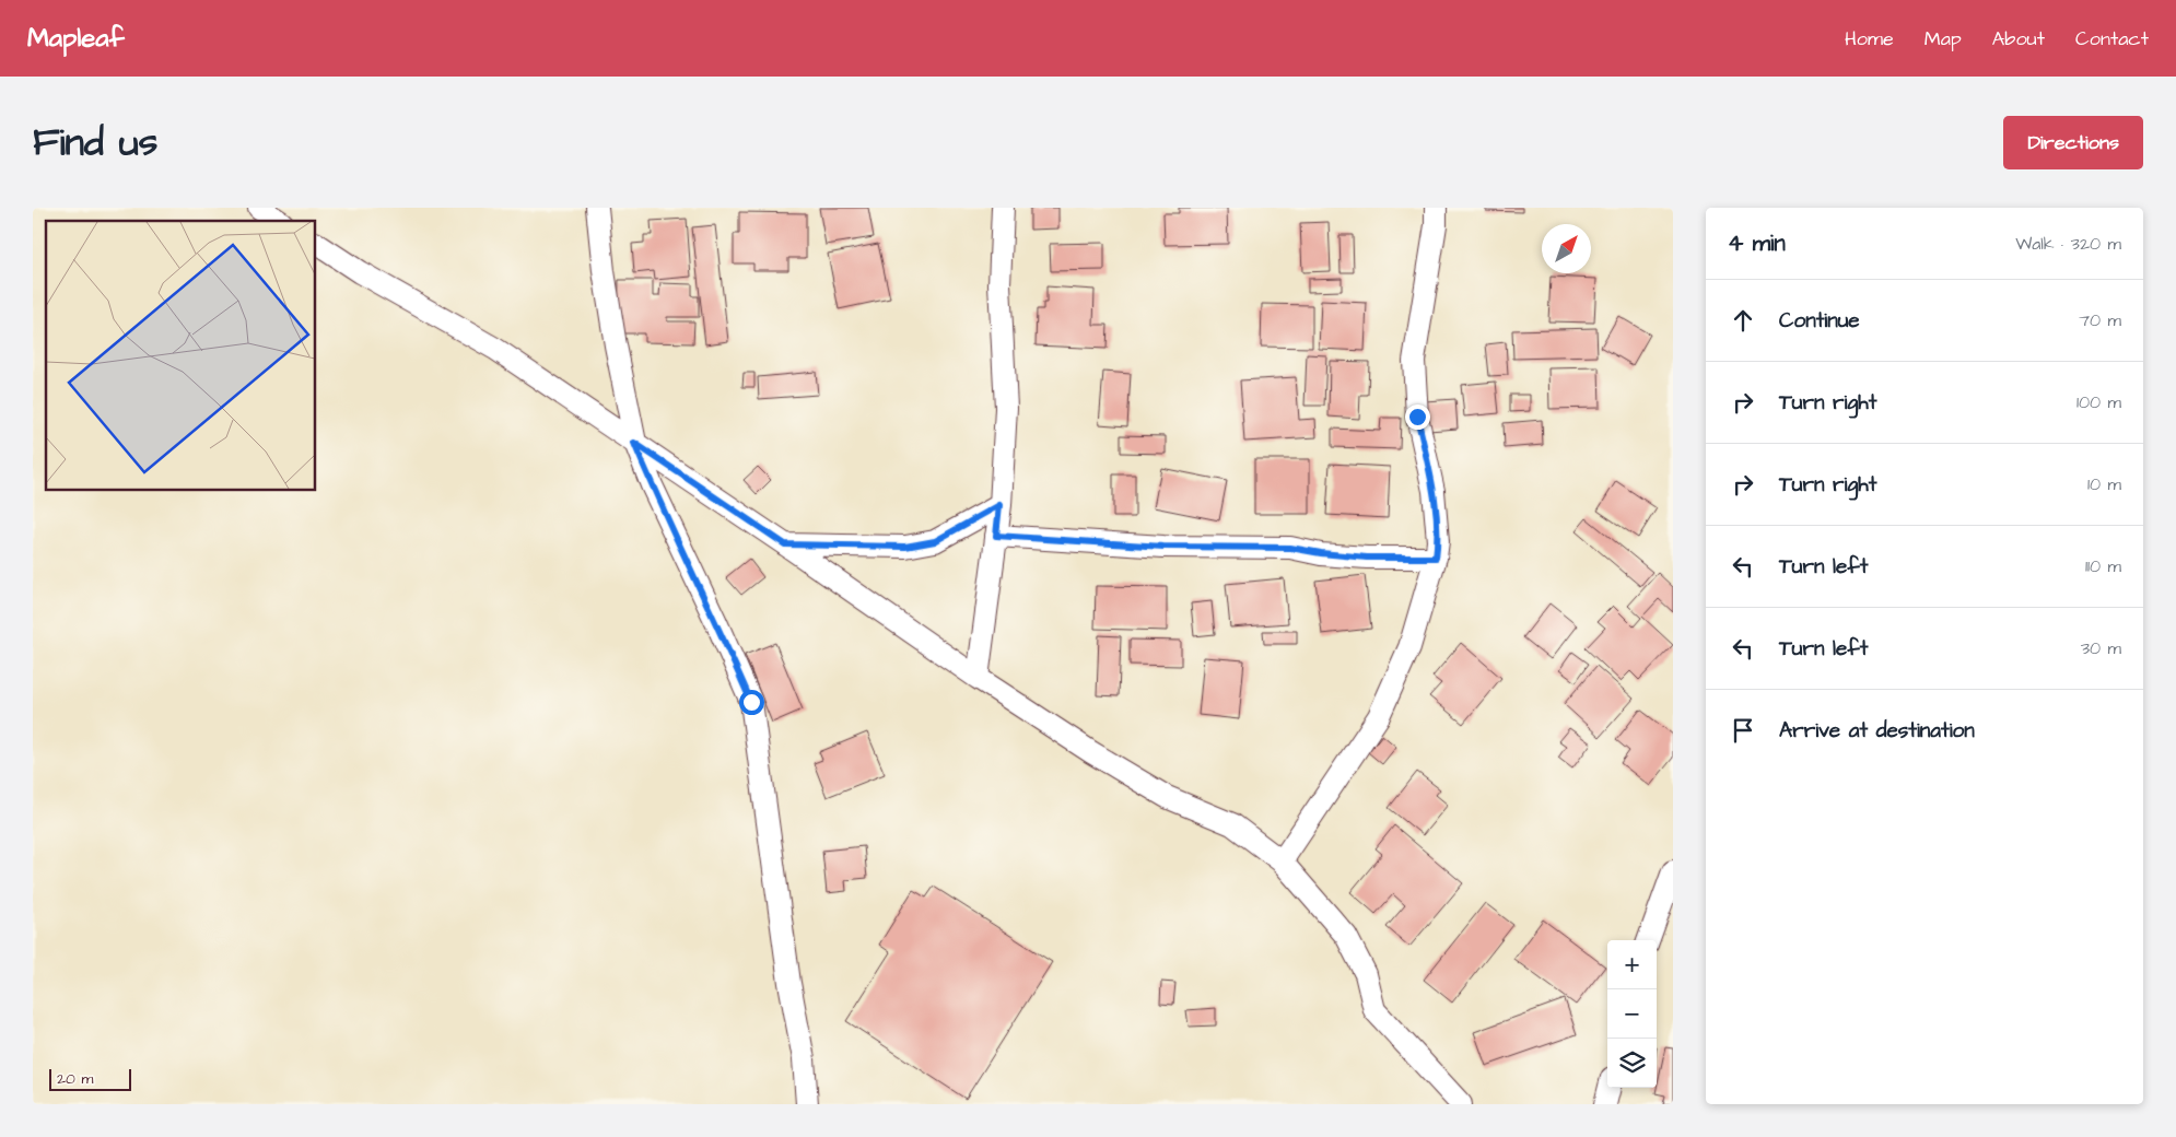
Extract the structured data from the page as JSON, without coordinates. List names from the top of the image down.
{
  "scale_bar": "20 m",
  "north": "top right",
  "page": {
    "header": "Mapleaf",
    "nav": [
      "Home",
      "Map",
      "About",
      "Contact"
    ],
    "title": "Find us",
    "buttons": "Directions",
    "heading": ["4 min", "Walk · 320 m"],
    "list": [
      ["Continue", "70 m"],
      ["Turn right", "100 m"],
      ["Turn right", "10 m"],
      ["Turn left", "110 m"],
      ["Turn left", "30 m"],
      "Arrive at destination"
    ],
    "map_buttons": ["+", "−"],
    "scale": "20 m"
  }
}
